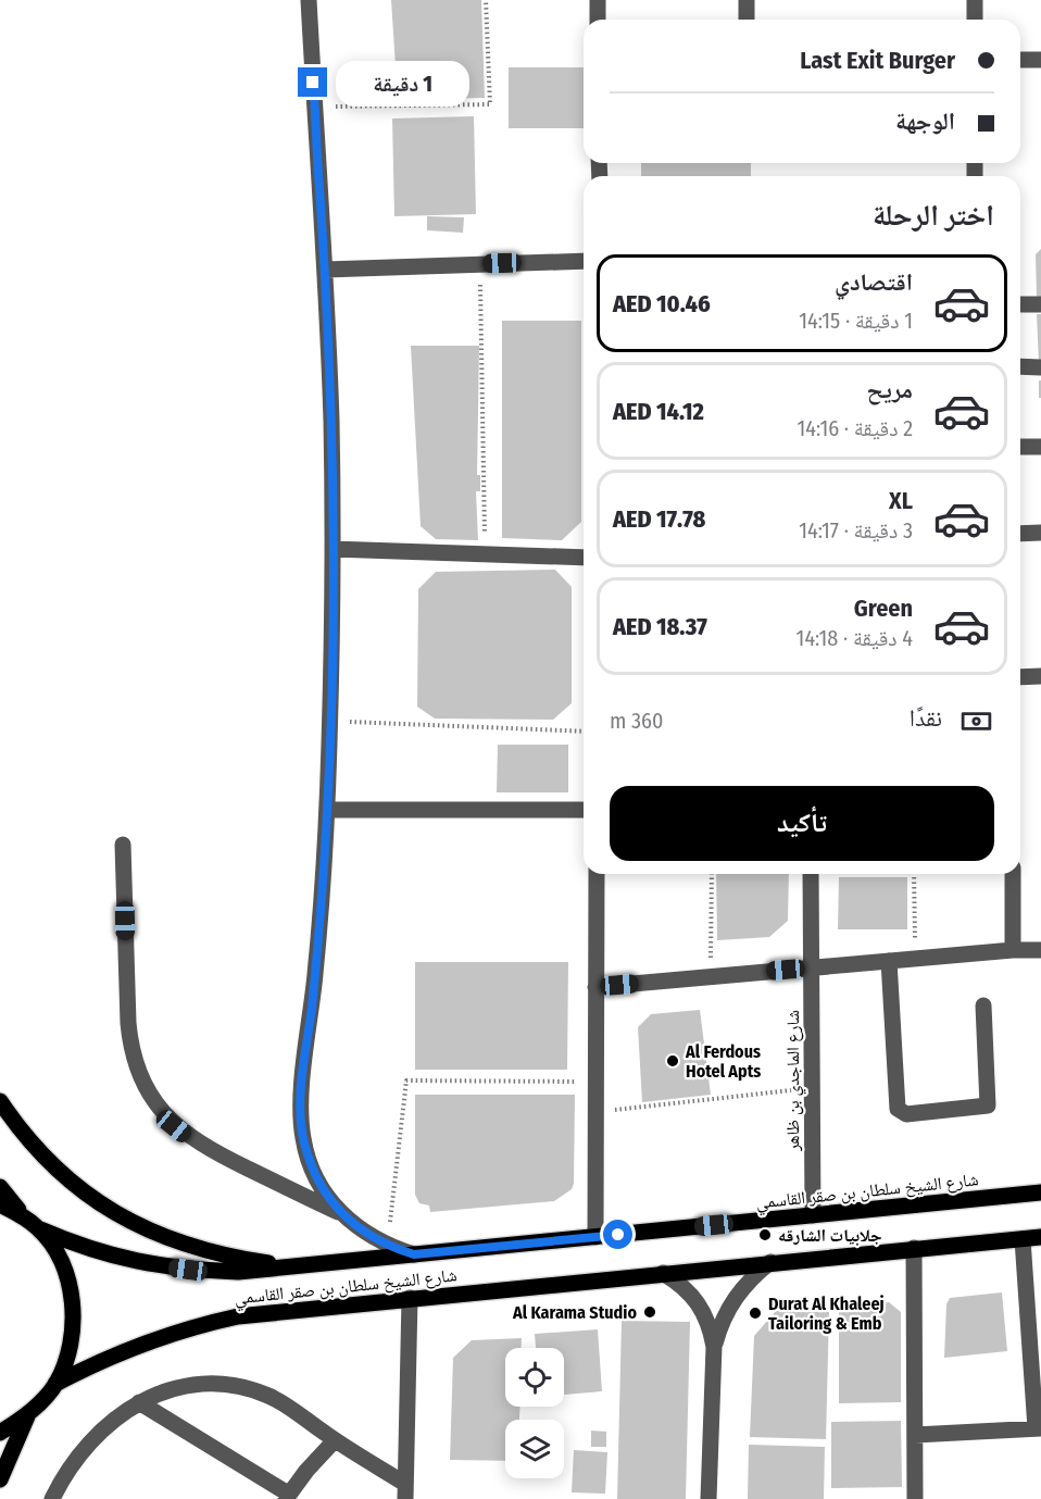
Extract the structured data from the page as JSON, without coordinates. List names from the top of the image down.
{
  "streets": {
    "main road": ["شارع الشيخ سلطان بن صقر القاسمي"],
    "street": ["شارع الماجدي بن ظاهر"]
  },
  "crossings": [
    ["شارع الماجدي بن ظاهر", "شارع الشيخ سلطان بن صقر القاسمي"]
  ],
  "places": [
    "Al Ferdous Hotel Apts",
    "جلابيات الشارقه",
    "Al Karama Studio",
    "Durat Al Khaleej Tailoring & Emb"
  ],
  "page": {
    "banner": ["Last Exit Burger", "الوجهة"],
    "bubble": "1 دقيقة",
    "heading": "اختر الرحلة",
    "list": [
      {
        "name": "اقتصادي",
        "note": "1 دقيقة · 14:15",
        "value": "AED 10.46"
      },
      {
        "name": "مريح",
        "note": "2 دقيقة · 14:16",
        "value": "AED 14.12"
      },
      {
        "name": "XL",
        "note": "3 دقيقة · 14:17",
        "value": "AED 17.78"
      },
      {
        "name": "Green",
        "note": "4 دقيقة · 14:18",
        "value": "AED 18.37"
      }
    ],
    "pay": ["نقدًا", "360 m"],
    "buttons": "تأكيد"
  }
}
